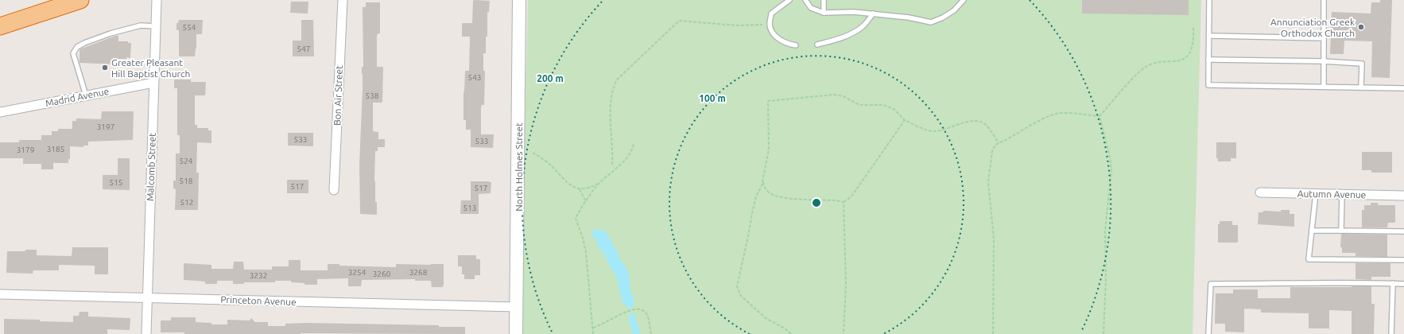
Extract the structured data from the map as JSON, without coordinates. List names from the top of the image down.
{
  "streets": {
    "main road": ["North Holmes Street"],
    "street": [
      "Bon Air Street",
      "Madrid Avenue",
      "Malcomb Street",
      "Autumn Avenue",
      "Princeton Avenue"
    ]
  },
  "crossings": [
    ["Madrid Avenue", "Malcomb Street"],
    ["Malcomb Street", "Princeton Avenue"],
    ["North Holmes Street", "Princeton Avenue"]
  ],
  "places": ["Annunciation Greek Orthodox Church", "Greater Pleasant Hill Baptist Church"],
  "house_numbers": [
    "554",
    "547",
    "543",
    "538",
    "3197",
    "533",
    "533",
    "3185",
    "3179",
    "524",
    "518",
    "515",
    "517",
    "517",
    "512",
    "513",
    "3254",
    "3268",
    "3260",
    "3232"
  ],
  "rings": ["200 m", "100 m"]
}
